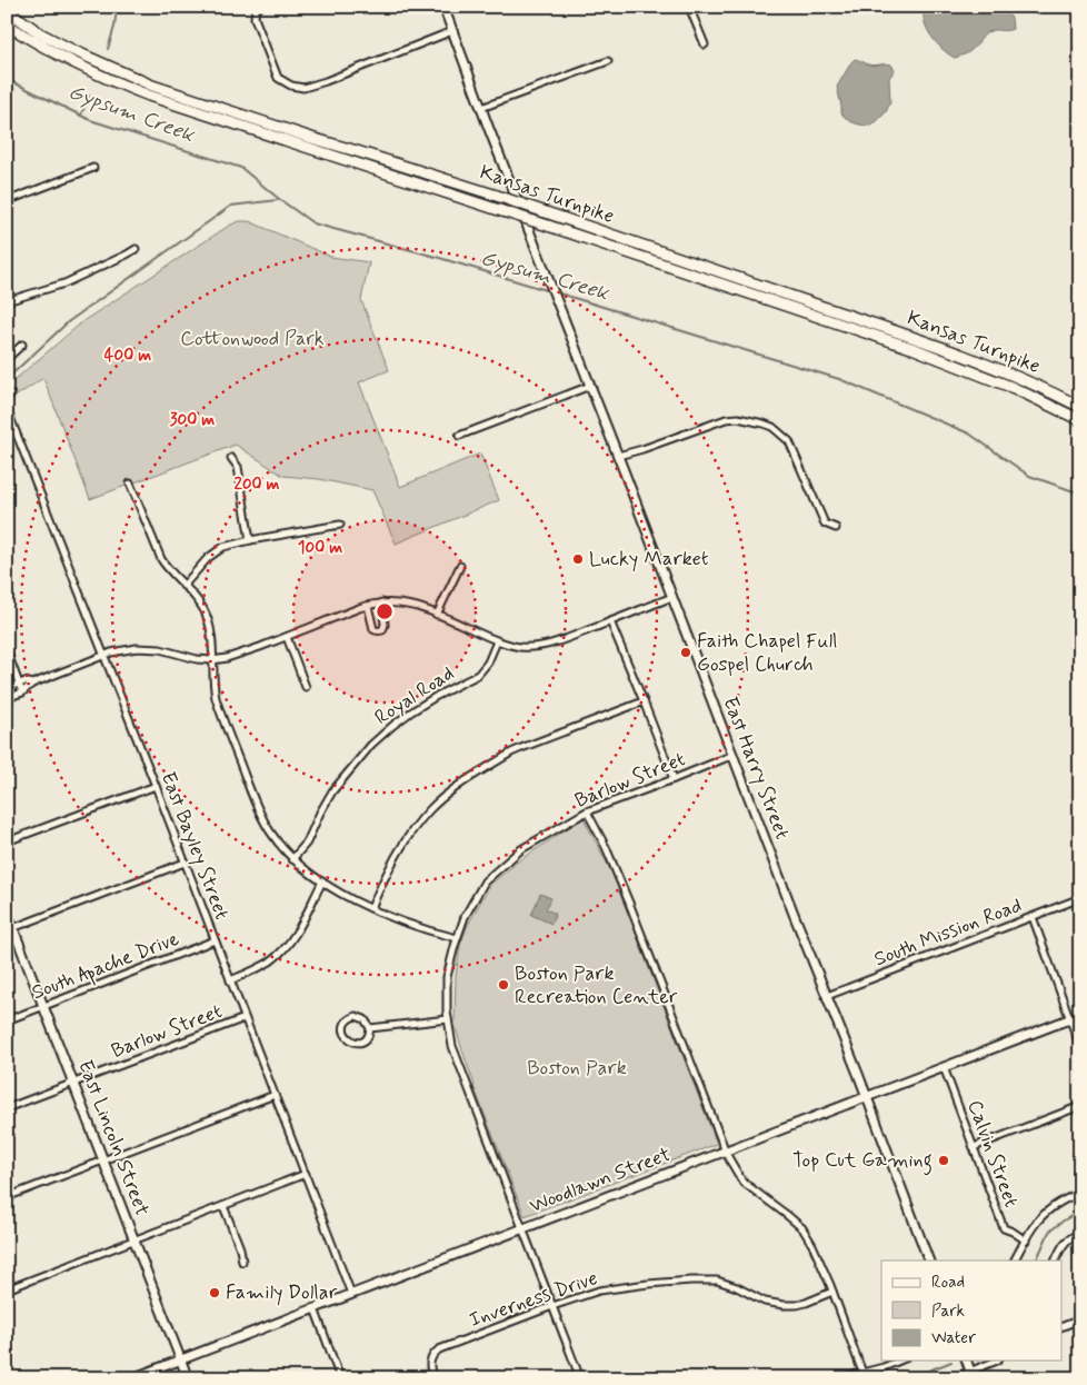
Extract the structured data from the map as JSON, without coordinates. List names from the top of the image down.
{
  "streets": {
    "highway": ["Kansas Turnpike"],
    "street": [
      "Royal Road",
      "East Harry Street",
      "Barlow Street",
      "East Bayley Street",
      "South Mission Road",
      "South Apache Drive",
      "East Lincoln Street",
      "Calvin Street",
      "Woodlawn Street",
      "Inverness Drive"
    ]
  },
  "crossings": [
    ["East Harry Street", "Barlow Street"],
    ["East Harry Street", "South Mission Road"],
    ["East Harry Street", "Woodlawn Street"],
    ["Barlow Street", "East Bayley Street"],
    ["Barlow Street", "East Lincoln Street"],
    ["Barlow Street", "Woodlawn Street"],
    ["Barlow Street", "Inverness Drive"],
    ["East Bayley Street", "South Apache Drive"],
    ["East Bayley Street", "Woodlawn Street"],
    ["South Apache Drive", "East Lincoln Street"],
    ["East Lincoln Street", "Woodlawn Street"],
    ["Calvin Street", "Woodlawn Street"]
  ],
  "water": ["Gypsum Creek"],
  "parks": ["Cottonwood Park", "Boston Park"],
  "places": [
    "Lucky Market",
    "Faith Chapel Full Gospel Church",
    "Boston Park Recreation Center",
    "Top Cut Gaming",
    "Family Dollar"
  ],
  "legend": ["Road", "Park", "Water"],
  "rings": [
    "400 m",
    "300 m",
    "200 m",
    "100 m"
  ]
}
